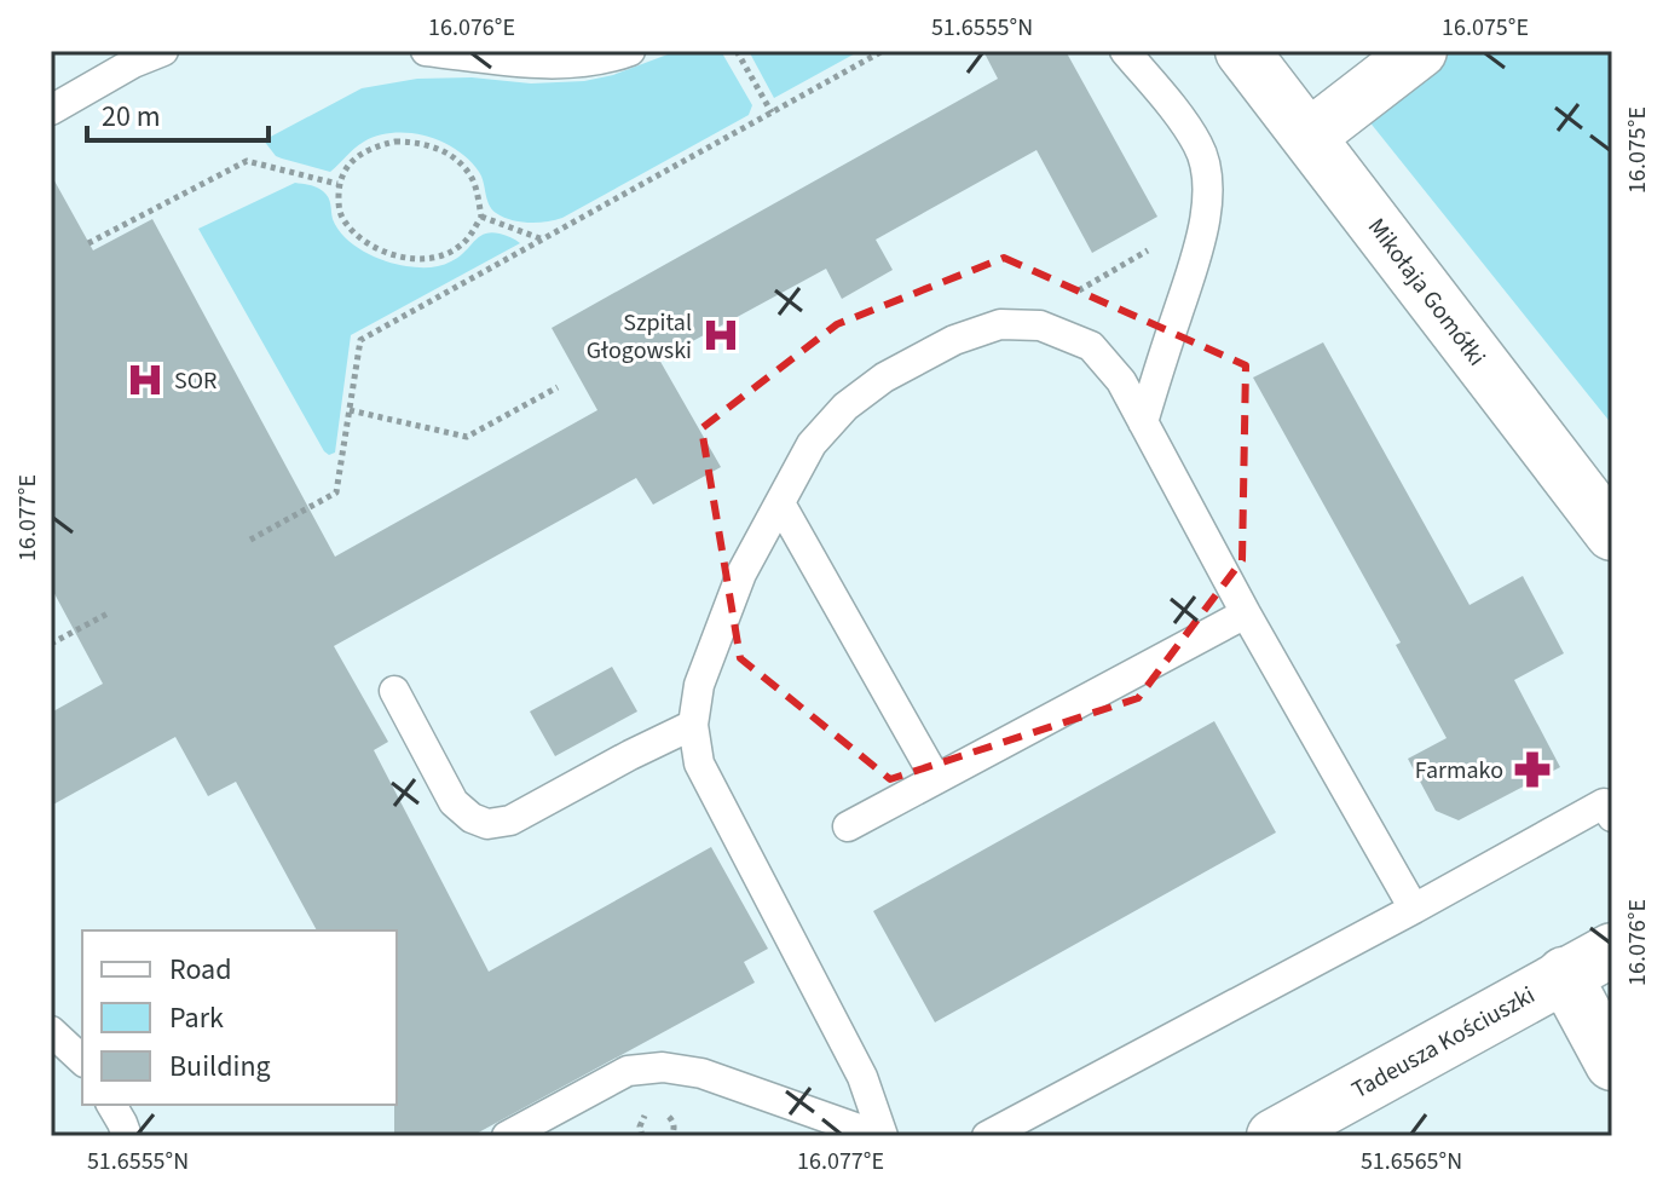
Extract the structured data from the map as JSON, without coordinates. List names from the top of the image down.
{
  "streets": {
    "street": ["Mikołaja Gomółki", "Tadeusza Kościuszki"]
  },
  "places": {
    "hospital": ["Szpital Głogowski", "SOR"],
    "pharmacy": ["Farmako"]
  },
  "legend": ["Road", "Park", "Building"],
  "scale_bar": "20 m",
  "coordinates": [
    "16.076°E",
    "51.6555°N",
    "16.075°E",
    "16.077°E",
    "51.6565°N"
  ]
}
